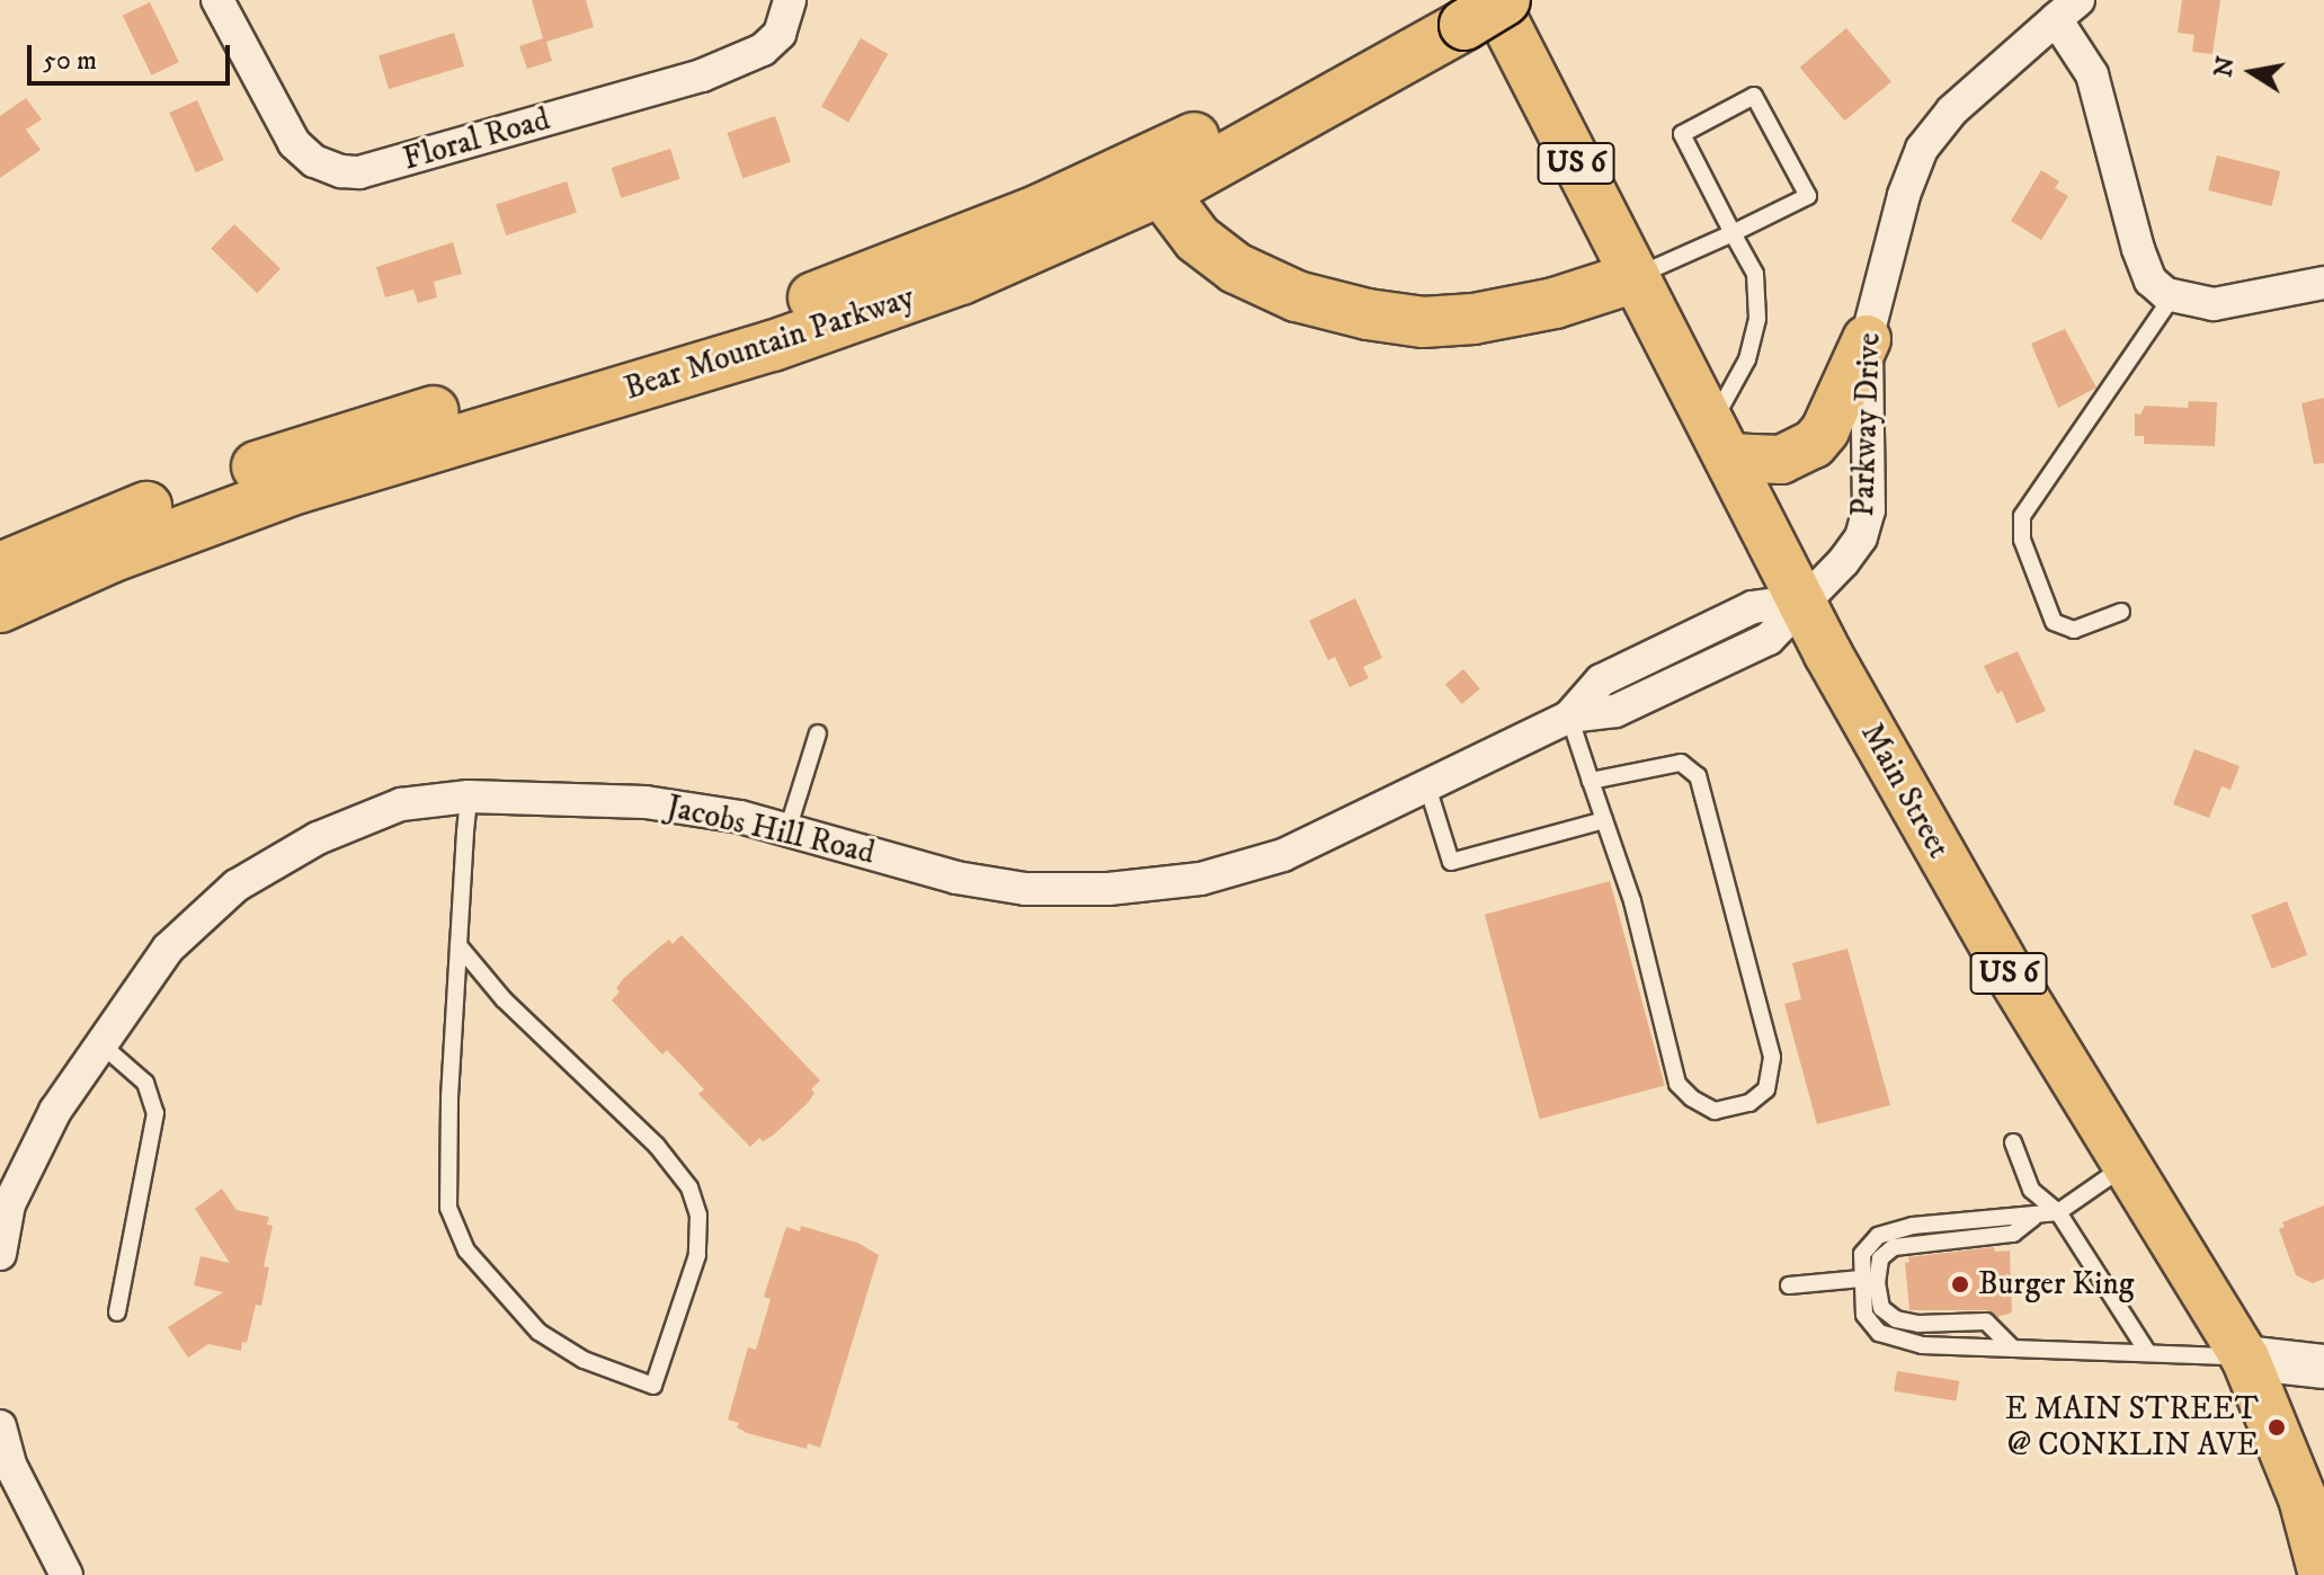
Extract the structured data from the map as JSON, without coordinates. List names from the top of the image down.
{
  "streets": {
    "highway": ["Bear Mountain Parkway"],
    "main road": ["US 6", "Main Street"],
    "street": ["Floral Road", "Parkway Drive", "Jacobs Hill Road"]
  },
  "crossings": [
    ["Bear Mountain Parkway", "Main Street"],
    ["Parkway Drive", "Main Street"],
    ["Parkway Drive", "Jacobs Hill Road"],
    ["Main Street", "Jacobs Hill Road"]
  ],
  "places": ["Burger King", "E MAIN STREET @ CONKLIN AVE"],
  "scale_bar": "50 m",
  "north": "left"
}
